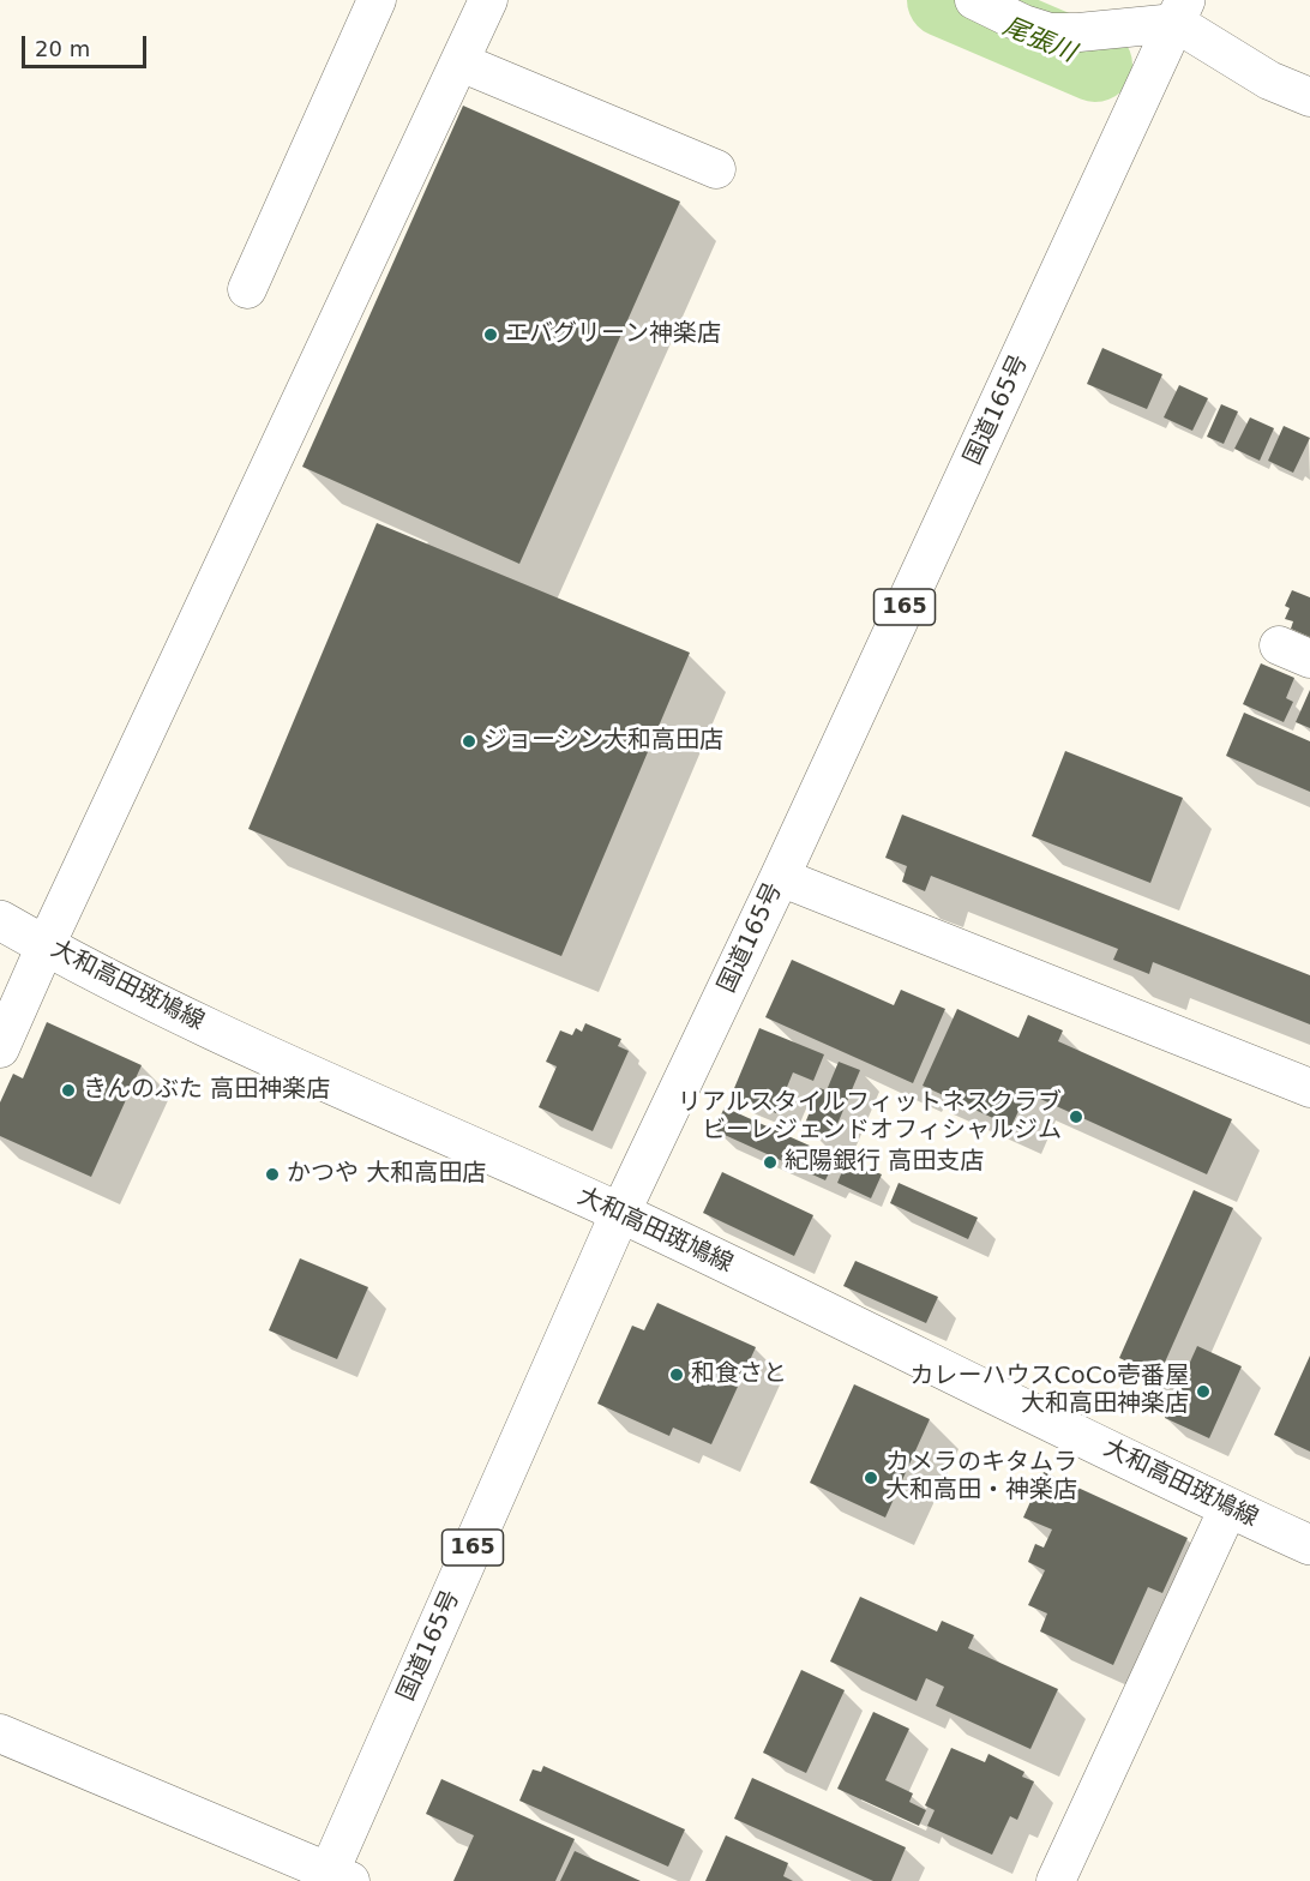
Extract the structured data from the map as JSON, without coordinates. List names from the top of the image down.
{
  "streets": {
    "main road": ["国道165号", "165", "大和高田斑鳩線"]
  },
  "crossings": [
    ["国道165号", "大和高田斑鳩線"]
  ],
  "water": ["尾張川"],
  "places": [
    "エバグリーン神楽店",
    "ジョーシン大和高田店",
    "きんのぶた 高田神楽店",
    "リアルスタイルフィットネスクラブ ビーレジェンドオフィシャルジム",
    "紀陽銀行 高田支店",
    "かつや 大和高田店",
    "和食さと",
    "カレーハウスCoCo壱番屋 大和高田神楽店",
    "カメラのキタムラ 大和高田・神楽店"
  ],
  "scale_bar": "20 m"
}
